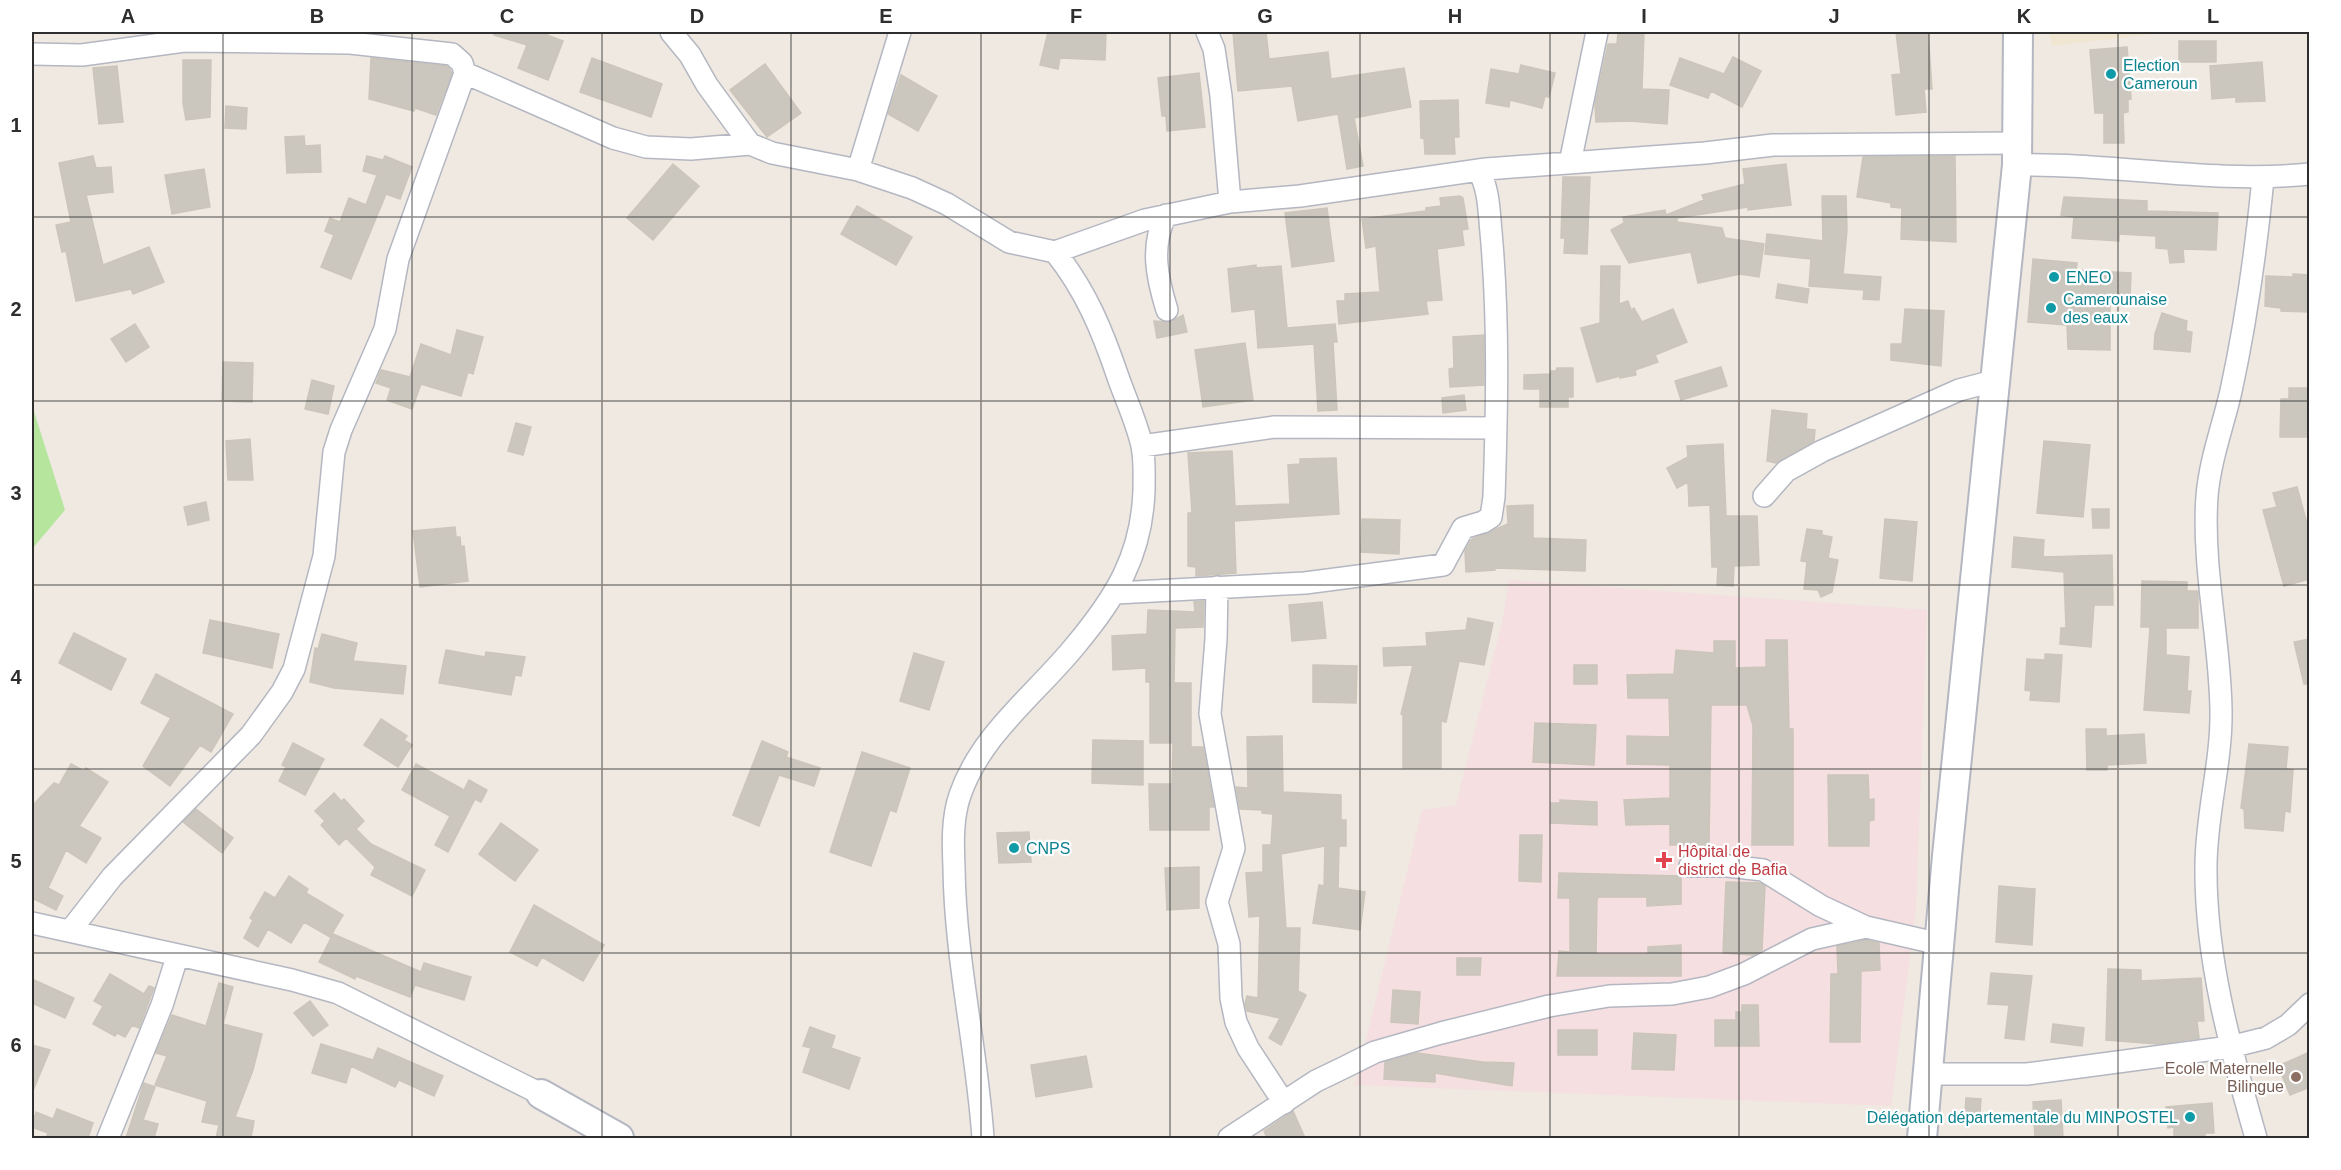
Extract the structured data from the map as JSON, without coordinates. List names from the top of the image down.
{
  "places": {
    "other": [
      "Election Cameroun",
      "ENEO",
      "Camerounaise des eaux",
      "CNPS",
      "Ecole Maternelle Bilingue",
      "Délégation départementale du MINPOSTEL"
    ],
    "health": ["Hôpital de district de Bafia"]
  },
  "grid": {
    "columns": [
      "A",
      "B",
      "C",
      "D",
      "E",
      "F",
      "G",
      "H",
      "I",
      "J",
      "K",
      "L"
    ],
    "rows": [
      "1",
      "2",
      "3",
      "4",
      "5",
      "6"
    ]
  }
}
